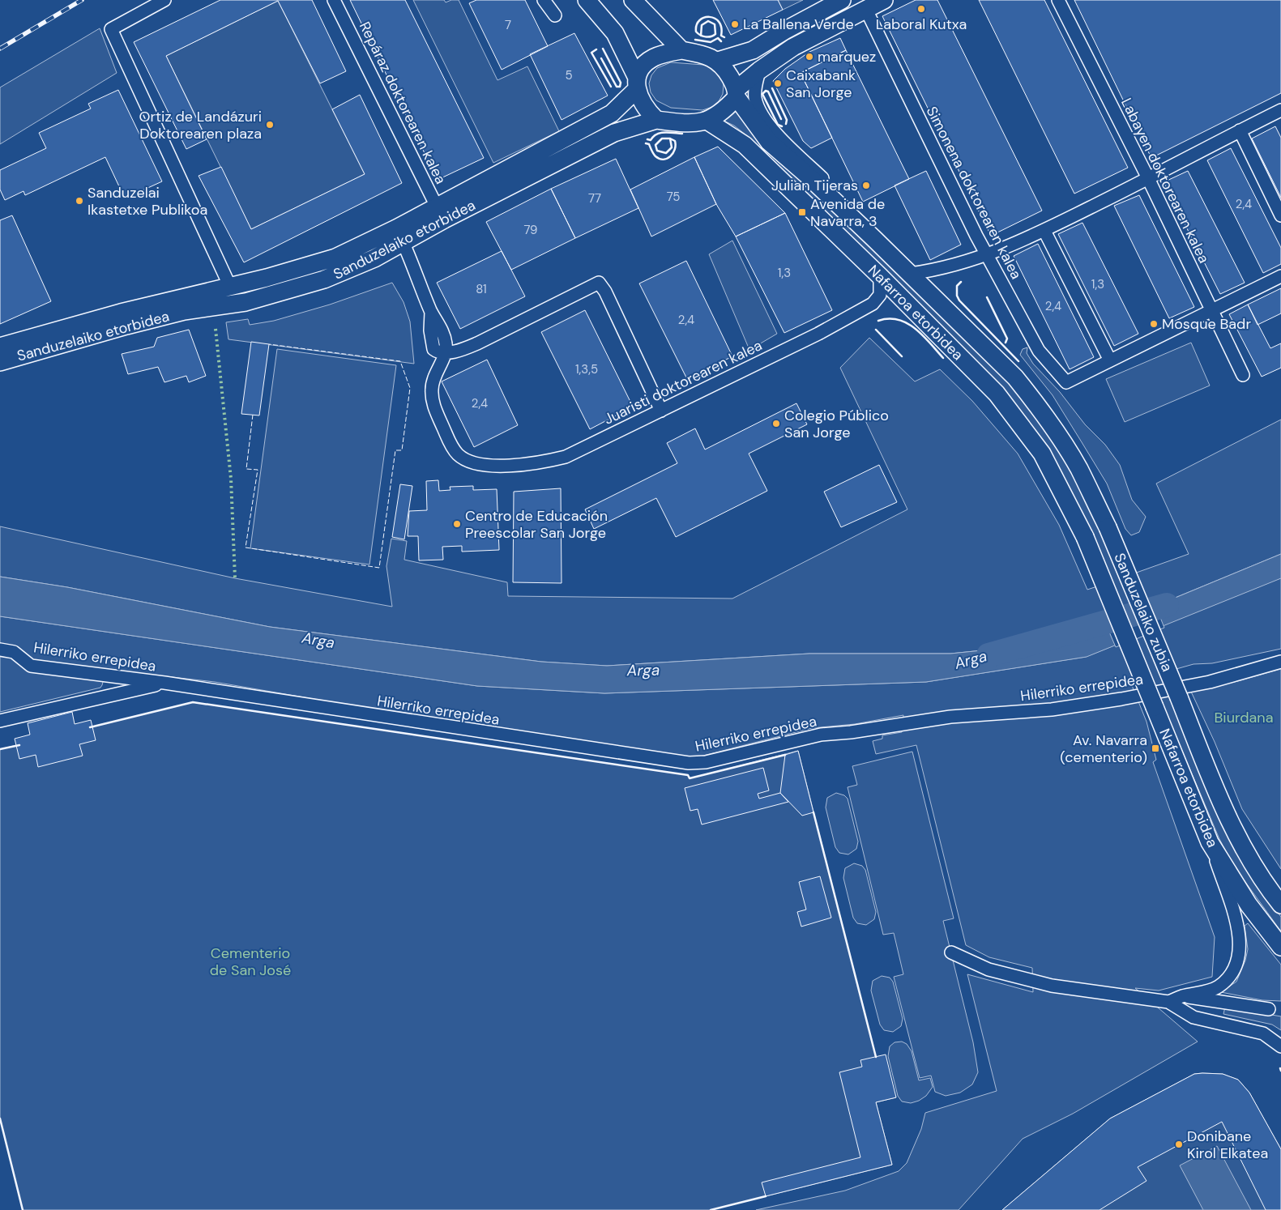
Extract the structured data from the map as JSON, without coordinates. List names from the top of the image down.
{
  "streets": {
    "main road": ["Sanduzelaiko etorbidea", "Nafarroa etorbidea", "Sanduzelaiko zubia"],
    "street": [
      "Repáraz doktorearen kalea",
      "Labayen doktorearen kalea",
      "Simonena doktorearen kalea",
      "Juaristi doktorearen kalea",
      "Hilerriko errepidea"
    ]
  },
  "crossings": [
    ["Repáraz doktorearen kalea", "Sanduzelaiko etorbidea"],
    ["Sanduzelaiko etorbidea", "Nafarroa etorbidea"],
    ["Nafarroa etorbidea", "Juaristi doktorearen kalea"],
    ["Nafarroa etorbidea", "Sanduzelaiko zubia"]
  ],
  "water": ["Arga"],
  "parks": ["Biurdana", "Cementerio de San José"],
  "places": {
    "other": [
      "Laboral Kutxa",
      "La Ballena Verde",
      "marquez",
      "Caixabank San Jorge",
      "Ortiz de Landázuri Doktorearen plaza",
      "Julian Tijeras",
      "Sanduzelai Ikastetxe Publikoa",
      "Mosque Badr",
      "Colegio Público San Jorge",
      "Centro de Educación Preescolar San Jorge",
      "Donibane Kirol Elkatea"
    ],
    "transit": ["Avenida de Navarra, 3", "Av. Navarra (cementerio)"]
  },
  "house_numbers": [
    "7",
    "5",
    "75",
    "77",
    "2,4",
    "79",
    "1,3",
    "1,3",
    "81",
    "2,4",
    "2,4",
    "1,3,5",
    "2,4"
  ]
}
